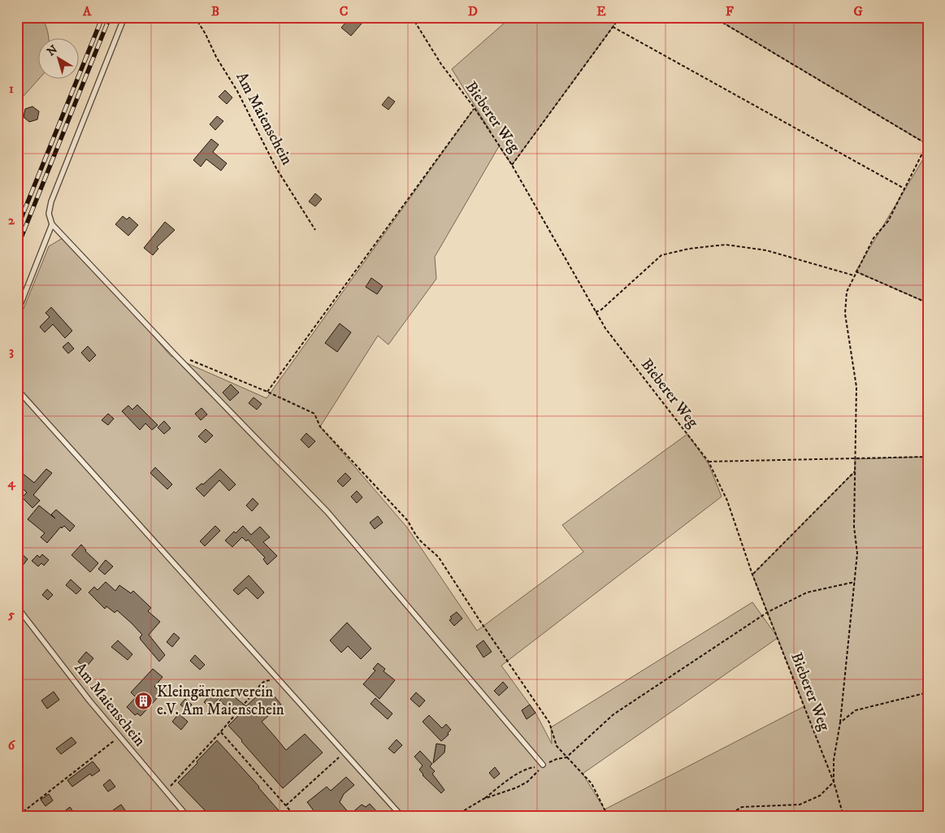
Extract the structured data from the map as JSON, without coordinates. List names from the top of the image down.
{
  "streets": {
    "lane": ["Am Maienschein"],
    "path": ["Bieberer Weg"]
  },
  "places": {
    "building": ["Kleingärtnerverein e.V. Am Maienschein"]
  },
  "north": "top left",
  "grid": {
    "columns": [
      "A",
      "B",
      "C",
      "D",
      "E",
      "F",
      "G"
    ],
    "rows": [
      "1",
      "2",
      "3",
      "4",
      "5",
      "6"
    ]
  }
}
